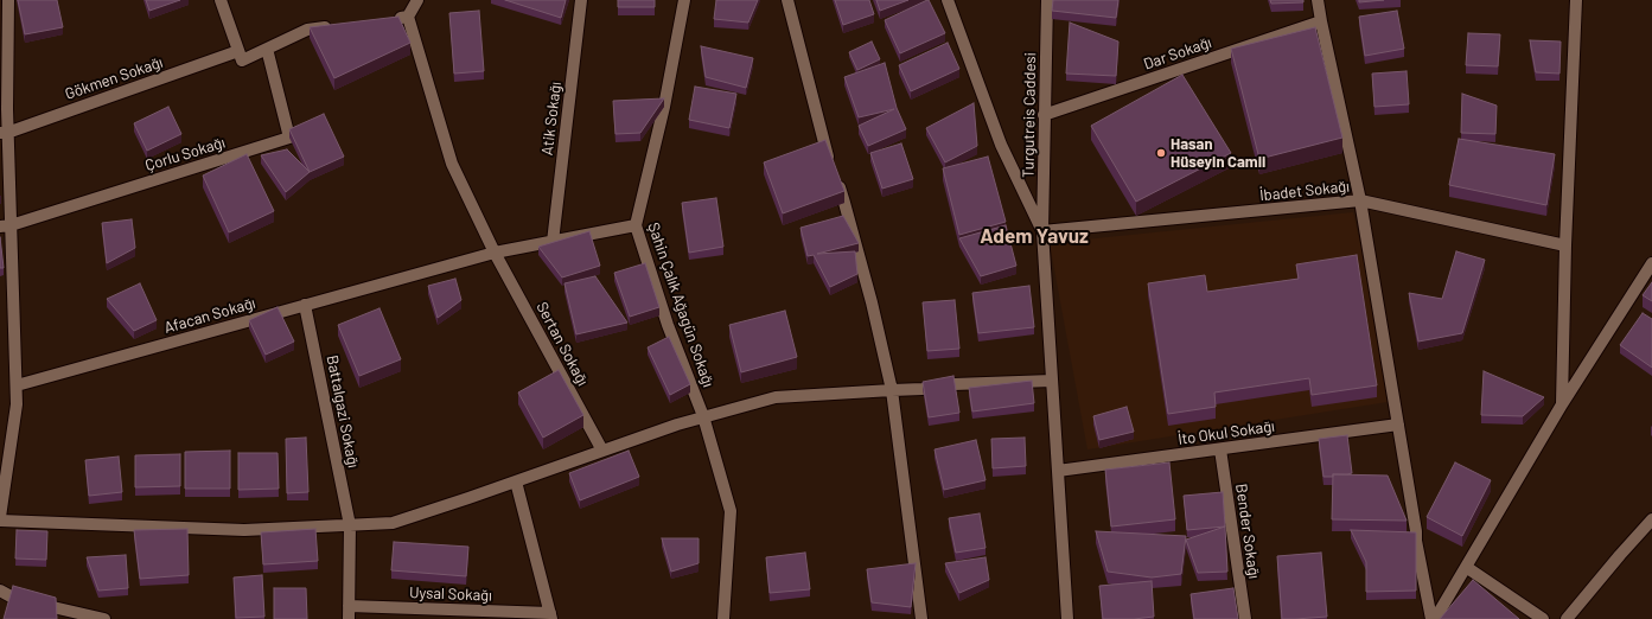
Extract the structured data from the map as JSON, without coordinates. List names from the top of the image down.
{
  "streets": {
    "street": [
      "Dar Sokağı",
      "Gökmen Sokağı",
      "Turgutreis Caddesi",
      "Atik Sokağı",
      "Çorlu Sokağı",
      "İbadet Sokağı",
      "Şahin Çalık Ağagün Sokağı",
      "Afacan Sokağı",
      "Sertan Sokağı",
      "Battalgazi Sokağı",
      "İto Okul Sokağı",
      "Bender Sokağı",
      "Uysal Sokağı"
    ]
  },
  "crossings": [
    ["Dar Sokağı", "Turgutreis Caddesi"],
    ["Turgutreis Caddesi", "İbadet Sokağı"],
    ["Turgutreis Caddesi", "İto Okul Sokağı"],
    ["Atik Sokağı", "Afacan Sokağı"],
    ["Şahin Çalık Ağagün Sokağı", "Afacan Sokağı"],
    ["Afacan Sokağı", "Sertan Sokağı"],
    ["Afacan Sokağı", "Battalgazi Sokağı"],
    ["Battalgazi Sokağı", "Uysal Sokağı"],
    ["İto Okul Sokağı", "Bender Sokağı"]
  ],
  "districts": ["Adem Yavuz"],
  "places": ["Hasan Hüseyin Camii"]
}
